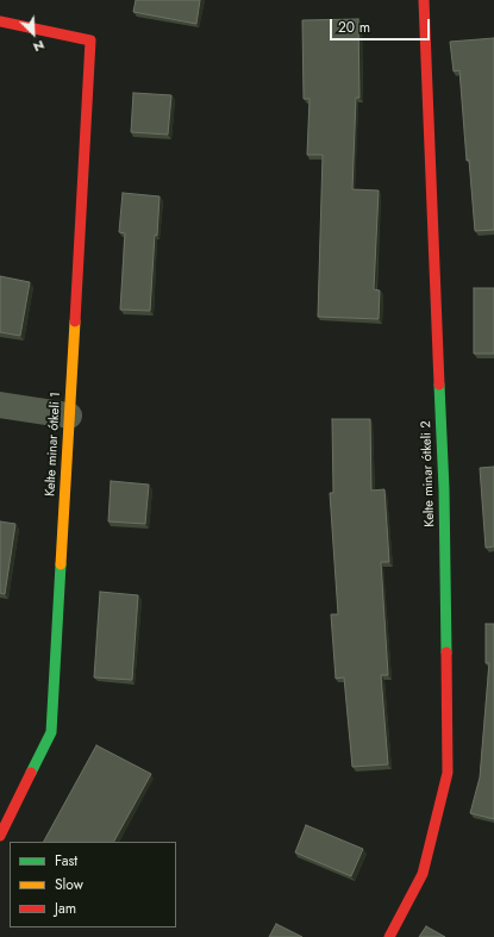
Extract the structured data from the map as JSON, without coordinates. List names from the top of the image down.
{
  "streets": {
    "street": ["Kelte minar ótkeli 1", "Kelte minar ótkeli 2"]
  },
  "legend": ["Fast", "Slow", "Jam"],
  "scale_bar": "20 m",
  "north": "bottom right"
}
